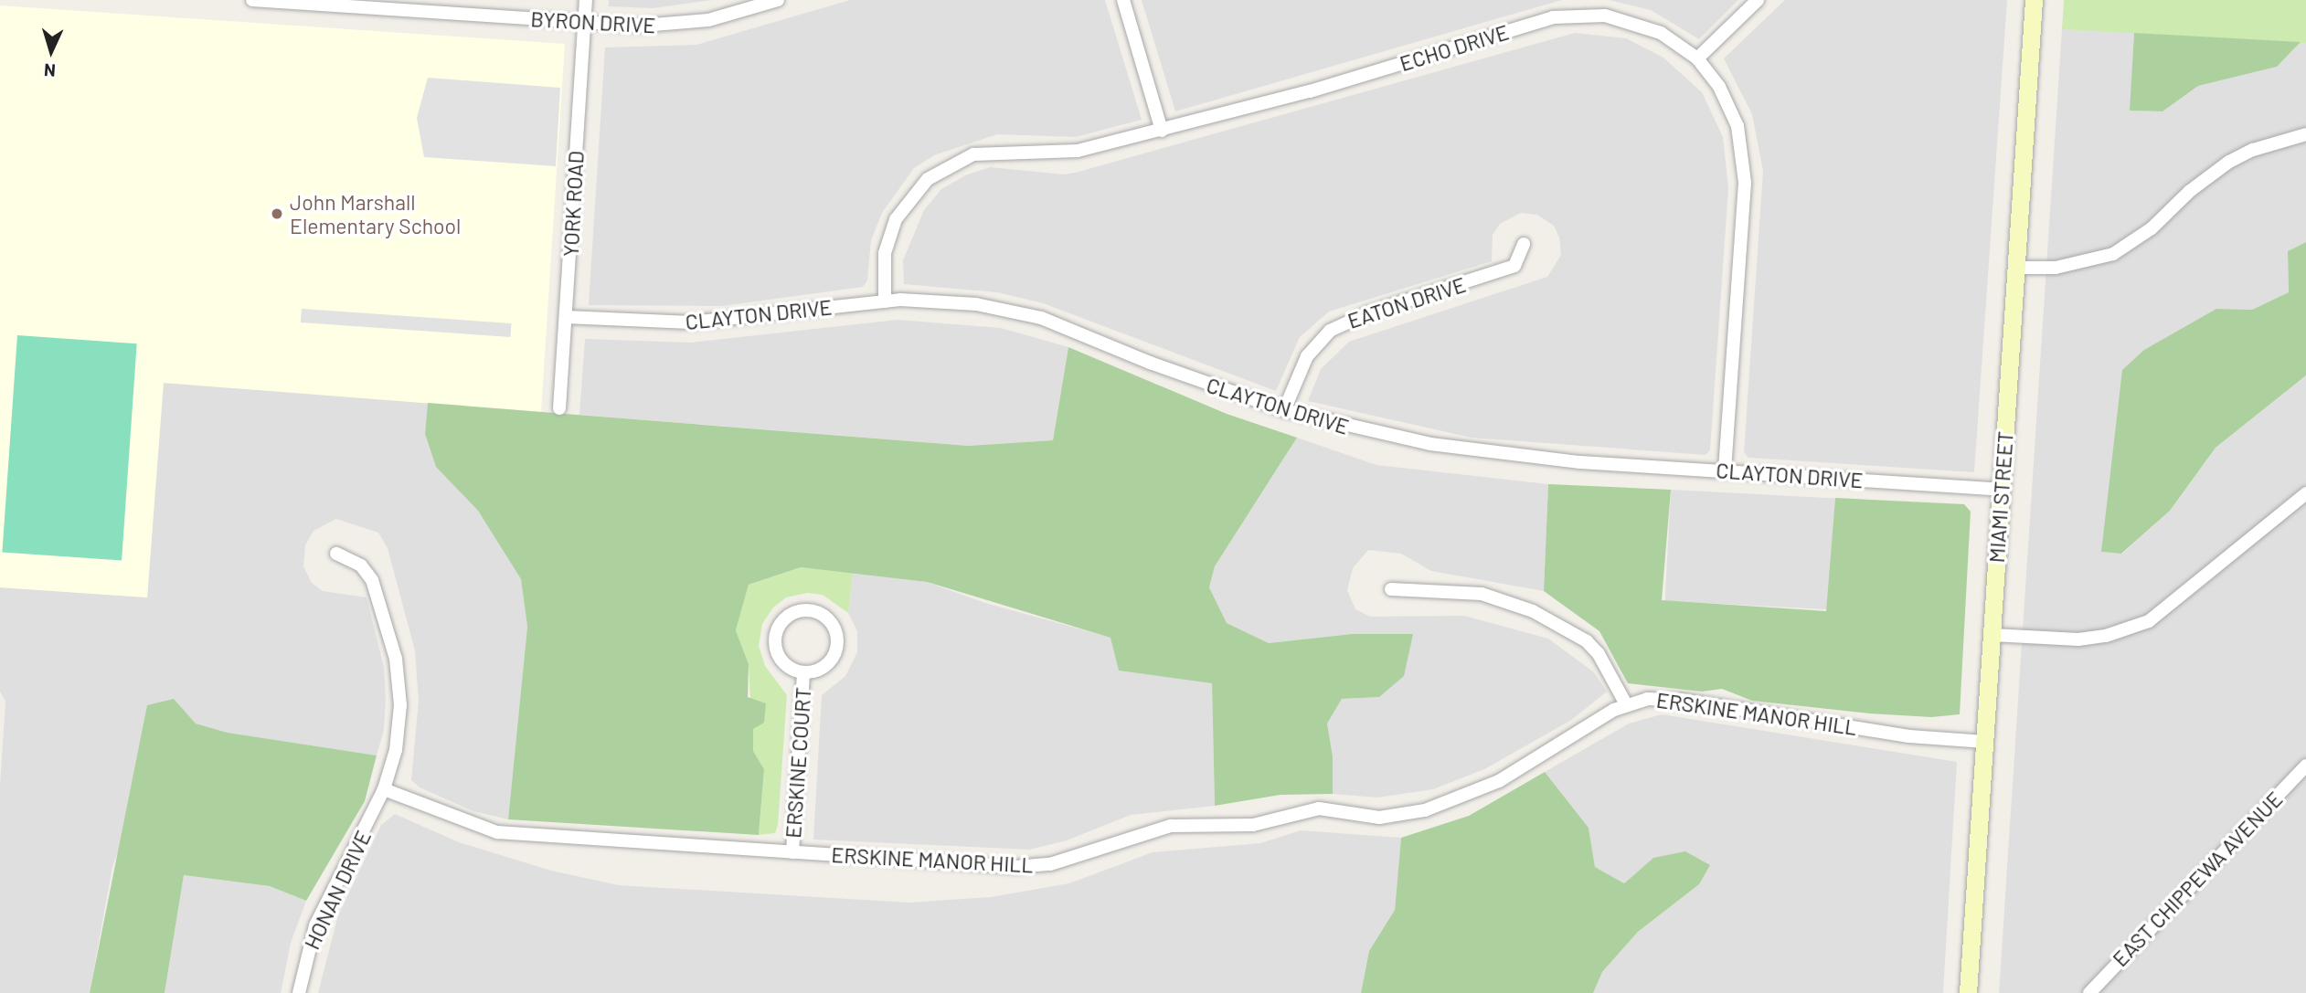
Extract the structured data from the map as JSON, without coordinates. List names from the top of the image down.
{
  "streets": {
    "street": [
      "BYRON DRIVE",
      "ECHO DRIVE",
      "YORK ROAD",
      "EATON DRIVE",
      "CLAYTON DRIVE",
      "MIAMI STREET",
      "ERSKINE MANOR HILL",
      "ERSKINE COURT",
      "EAST CHIPPEWA AVENUE",
      "HONAN DRIVE"
    ]
  },
  "crossings": [
    ["BYRON DRIVE", "YORK ROAD"],
    ["ECHO DRIVE", "CLAYTON DRIVE"],
    ["YORK ROAD", "CLAYTON DRIVE"],
    ["EATON DRIVE", "CLAYTON DRIVE"],
    ["CLAYTON DRIVE", "MIAMI STREET"],
    ["MIAMI STREET", "ERSKINE MANOR HILL"],
    ["ERSKINE MANOR HILL", "ERSKINE COURT"],
    ["ERSKINE MANOR HILL", "HONAN DRIVE"]
  ],
  "places": ["John Marshall Elementary School"],
  "north": "bottom"
}
